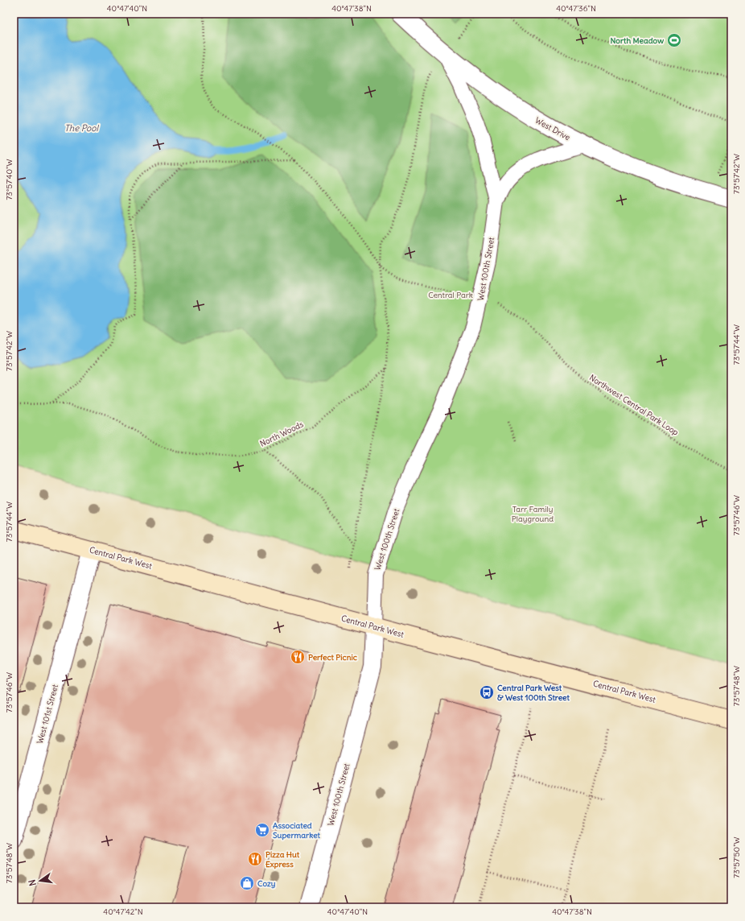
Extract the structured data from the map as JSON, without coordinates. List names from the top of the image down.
{
  "streets": {
    "main road": ["Central Park West"],
    "street": ["West Drive", "West 100th Street", "West 101st Street"],
    "path": ["Northwest Central Park Loop", "North Woods"]
  },
  "crossings": [
    ["West Drive", "West 100th Street"],
    ["West 100th Street", "Central Park West"],
    ["Central Park West", "West 101st Street"]
  ],
  "water": ["The Pool"],
  "parks": ["Central Park", "Tarr Family Playground"],
  "places": {
    "sports": ["North Meadow"],
    "restaurant": ["Perfect Picnic", "Pizza Hut Express"],
    "bus stop": ["Central Park West & West 100th Street"],
    "supermarket": ["Associated Supermarket"],
    "shop": ["Cozy"]
  },
  "north": "left",
  "coordinates": [
    "40°47'40\"N",
    "40°47'38\"N",
    "40°47'36\"N",
    "73°57'42\"W",
    "73°57'40\"W",
    "73°57'44\"W",
    "73°57'46\"W",
    "73°57'48\"W",
    "73°57'50\"W",
    "40°47'42\"N"
  ]
}
